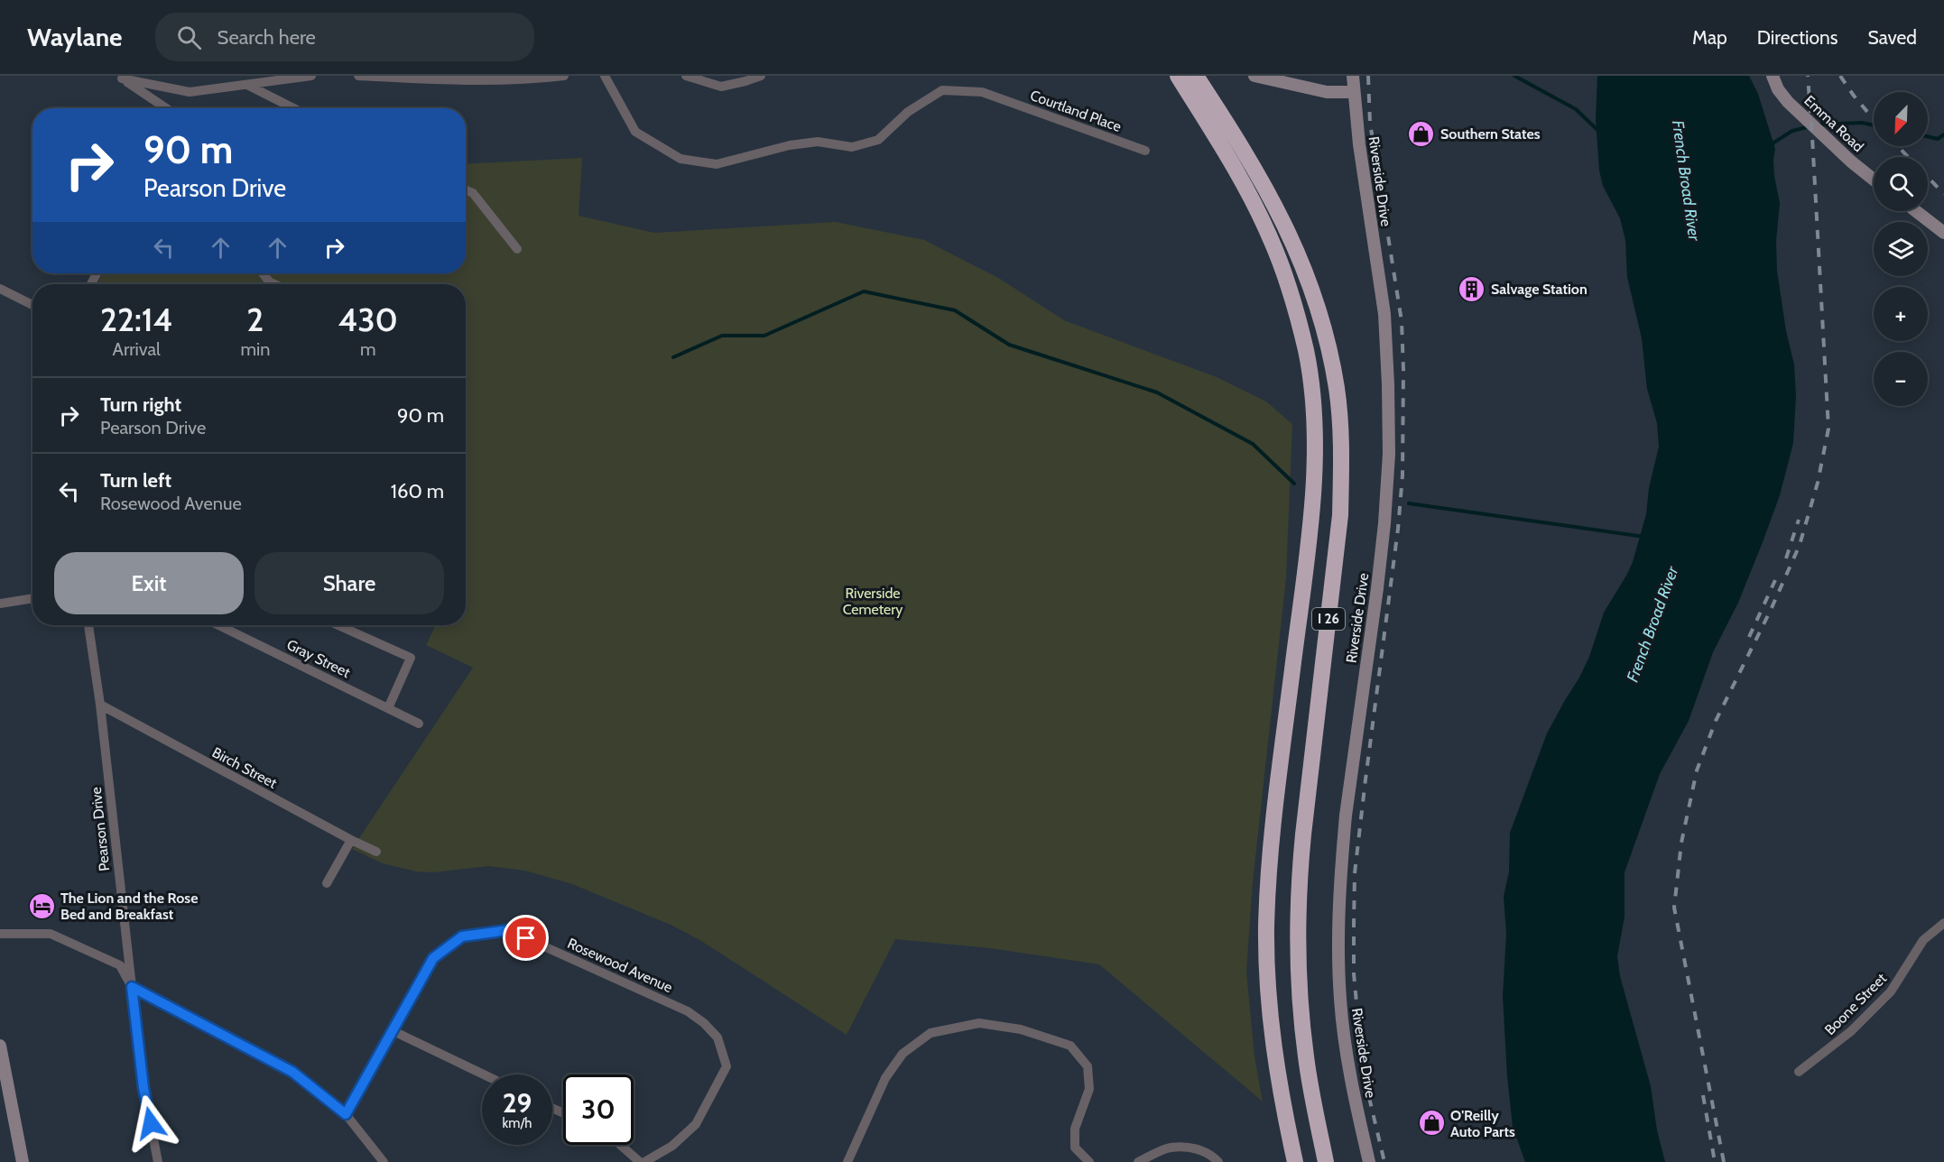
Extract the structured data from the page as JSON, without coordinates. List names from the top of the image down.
{
  "streets": {
    "highway": ["I 26"],
    "main road": ["Emma Road", "Riverside Drive"],
    "street": [
      "Courtland Place",
      "Gray Street",
      "Birch Street",
      "Pearson Drive",
      "Rosewood Avenue",
      "Boone Street"
    ]
  },
  "crossings": [
    ["Birch Street", "Pearson Drive"]
  ],
  "water": ["French Broad River"],
  "parks": ["Riverside Cemetery"],
  "places": {
    "shop": ["Southern States", "O'Reilly Auto Parts"],
    "building": ["Salvage Station"],
    "hotel": ["The Lion and the Rose Bed and Breakfast"]
  },
  "north": "bottom left",
  "page": {
    "header": "Waylane",
    "search": "Search here",
    "nav": ["Map", "Directions", "Saved"],
    "map_buttons": ["+", "−"],
    "turn": ["90 m", "Pearson Drive"],
    "eta": [
      "22:14",
      "Arrival",
      "2",
      "min",
      "430",
      "m"
    ],
    "list": [
      {
        "name": "Turn right",
        "note": "Pearson Drive",
        "value": "90 m"
      },
      {
        "name": "Turn left",
        "note": "Rosewood Avenue",
        "value": "160 m"
      }
    ],
    "buttons": ["Exit", "Share"],
    "speed": "29 km/h",
    "limit": "30"
  }
}
